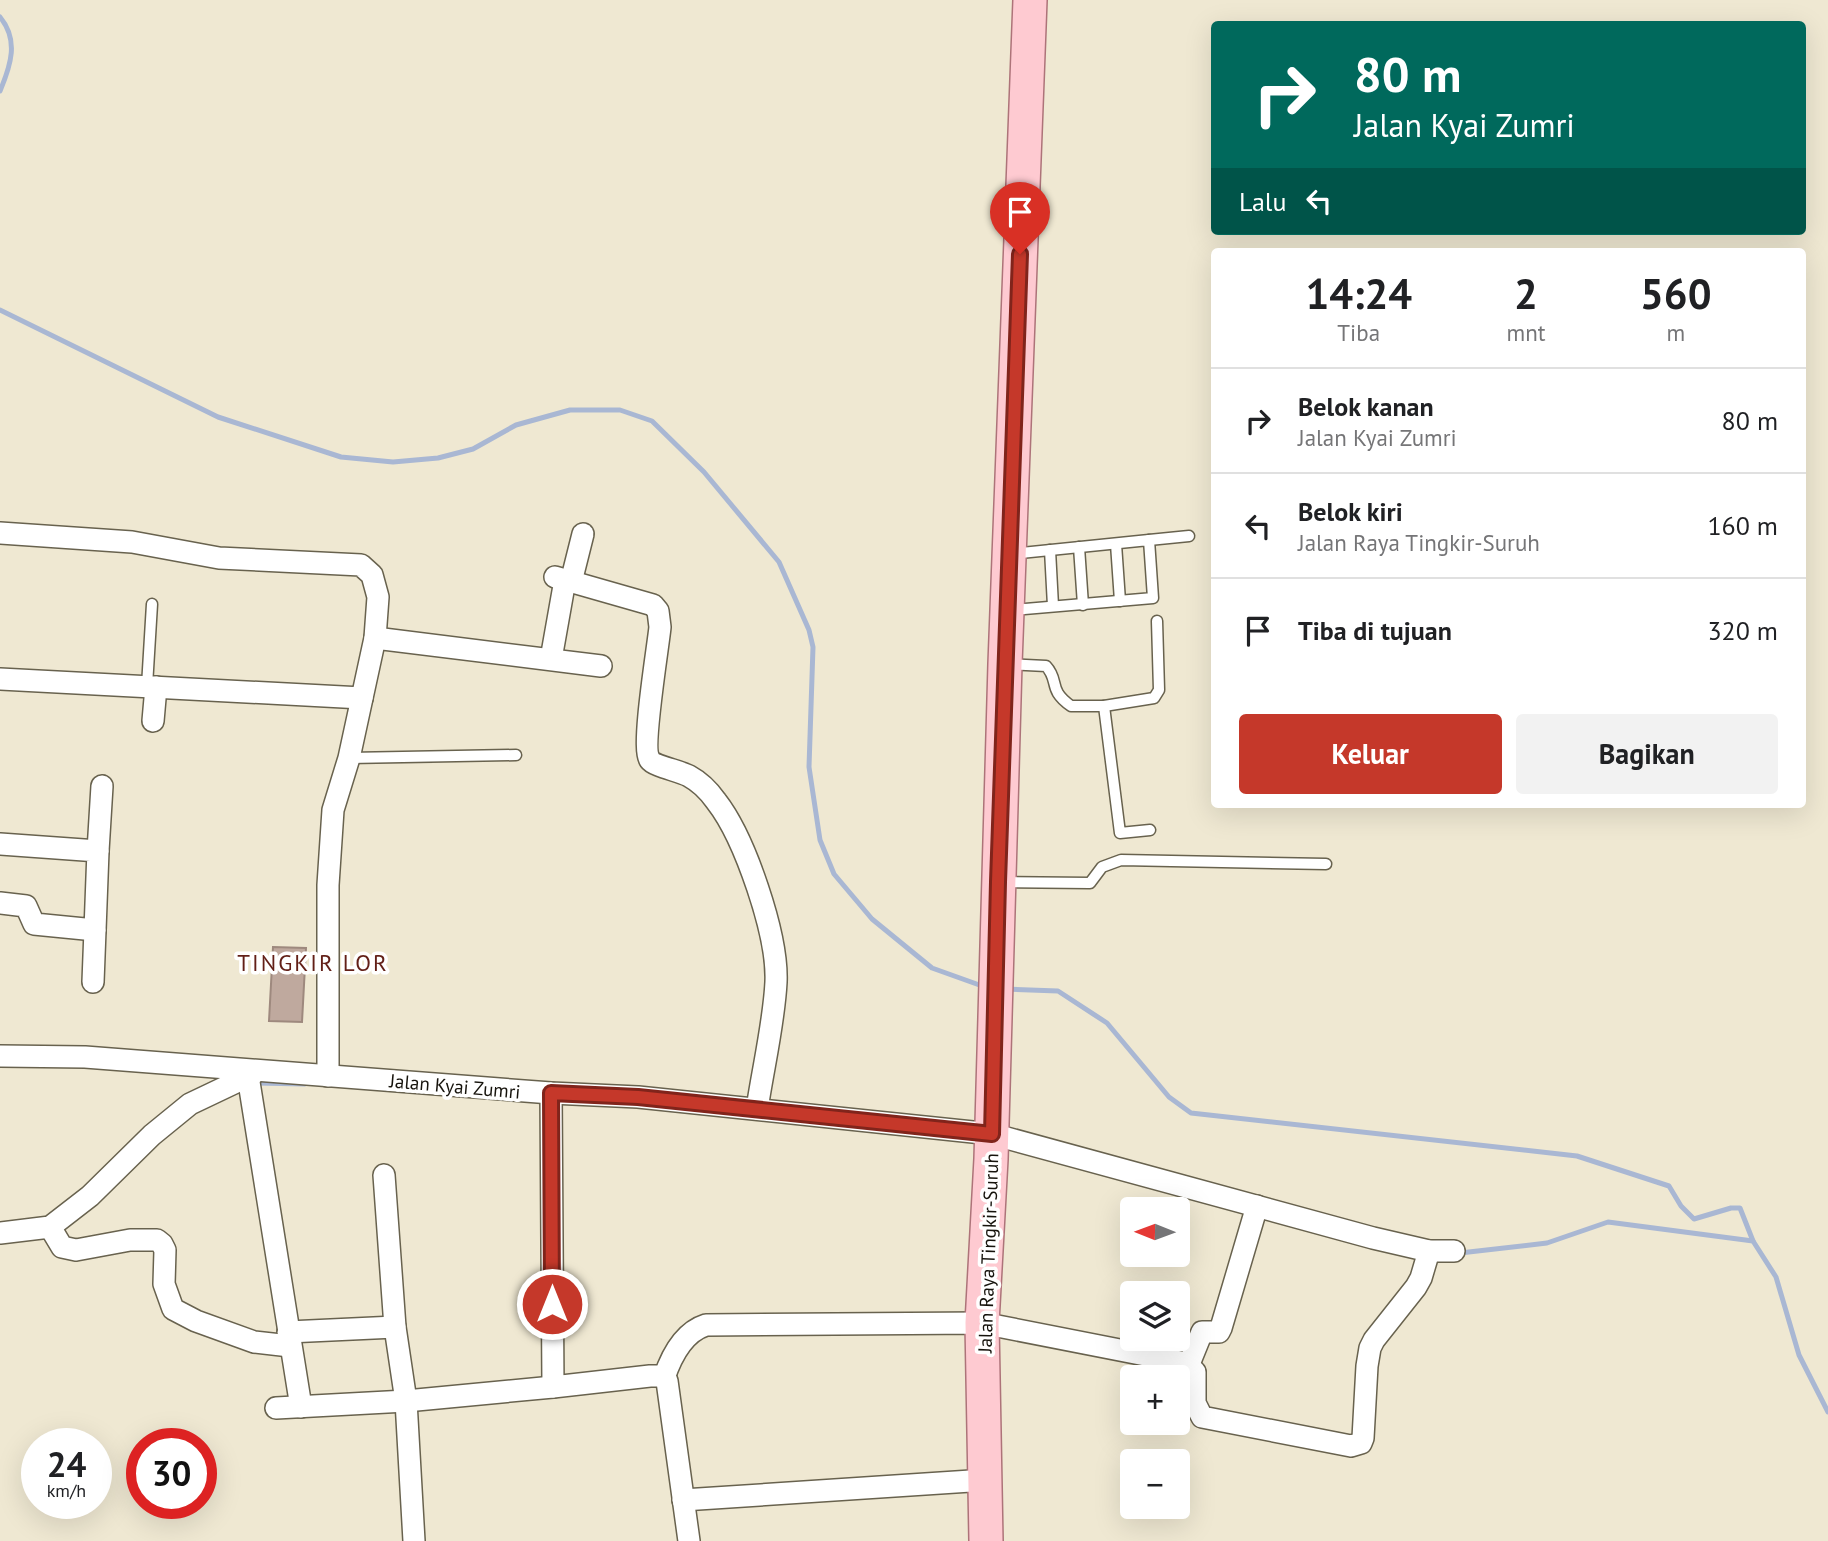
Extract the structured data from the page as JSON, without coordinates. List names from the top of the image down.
{
  "streets": {
    "main road": ["Jalan Raya Tingkir-Suruh"],
    "street": ["Jalan Kyai Zumri"]
  },
  "crossings": [
    ["Jalan Kyai Zumri", "Jalan Raya Tingkir-Suruh"]
  ],
  "districts": ["TINGKIR LOR"],
  "north": "left",
  "page": {
    "turn": ["80 m", "Jalan Kyai Zumri"],
    "then": "Lalu",
    "eta": [
      "14:24",
      "Tiba",
      "2",
      "mnt",
      "560",
      "m"
    ],
    "list": [
      {
        "name": "Belok kanan",
        "note": "Jalan Kyai Zumri",
        "value": "80 m"
      },
      {
        "name": "Belok kiri",
        "note": "Jalan Raya Tingkir-Suruh",
        "value": "160 m"
      },
      {
        "name": "Tiba di tujuan",
        "value": "320 m"
      }
    ],
    "buttons": ["Keluar", "Bagikan"],
    "map_buttons": ["+", "−"],
    "speed": "24 km/h",
    "limit": "30"
  }
}
